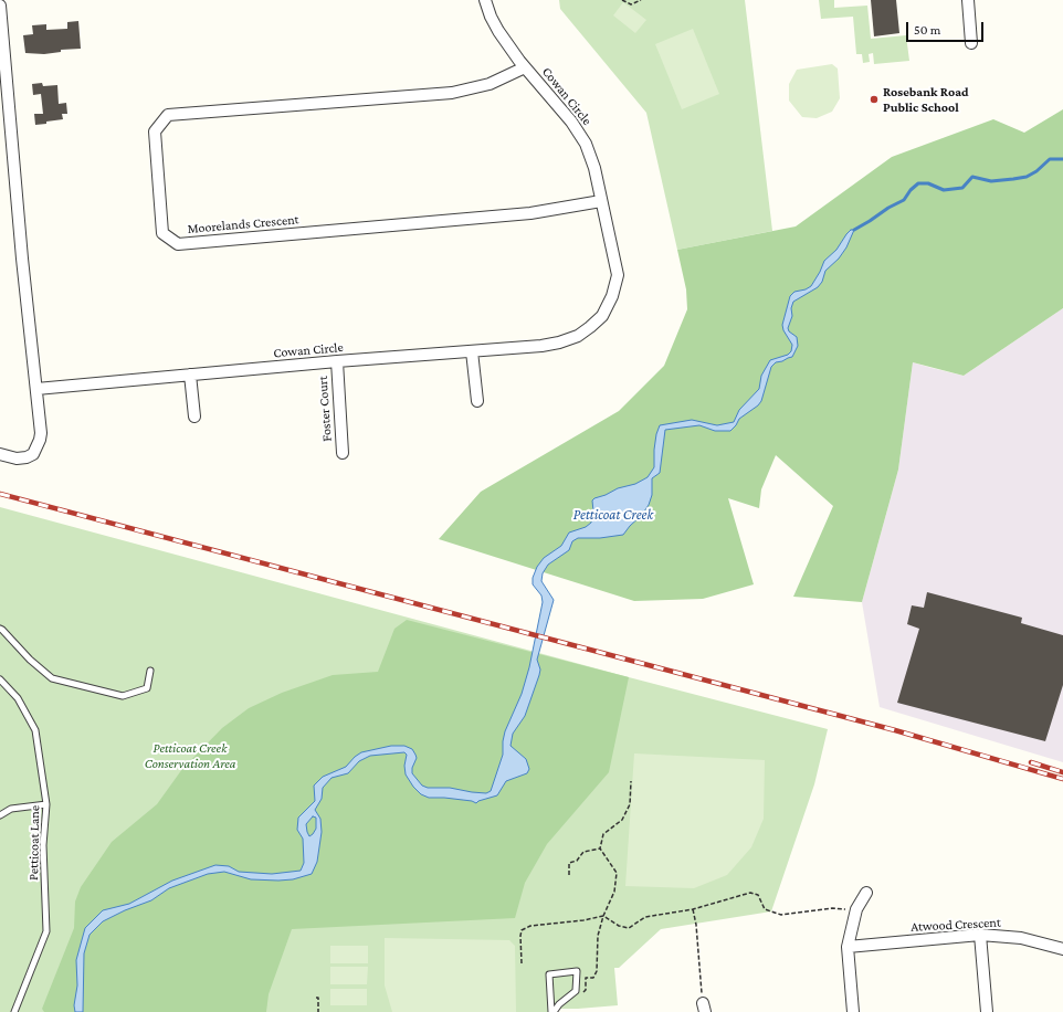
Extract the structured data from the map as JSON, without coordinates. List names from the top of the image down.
{
  "streets": {
    "street": [
      "Cowan Circle",
      "Moorelands Crescent",
      "Foster Court",
      "Atwood Crescent"
    ],
    "lane": ["Petticoat Lane"]
  },
  "crossings": [
    ["Cowan Circle", "Moorelands Crescent"],
    ["Cowan Circle", "Foster Court"]
  ],
  "water": ["Petticoat Creek"],
  "parks": ["Petticoat Creek Conservation Area"],
  "places": ["Rosebank Road Public School"],
  "scale_bar": "50 m"
}
